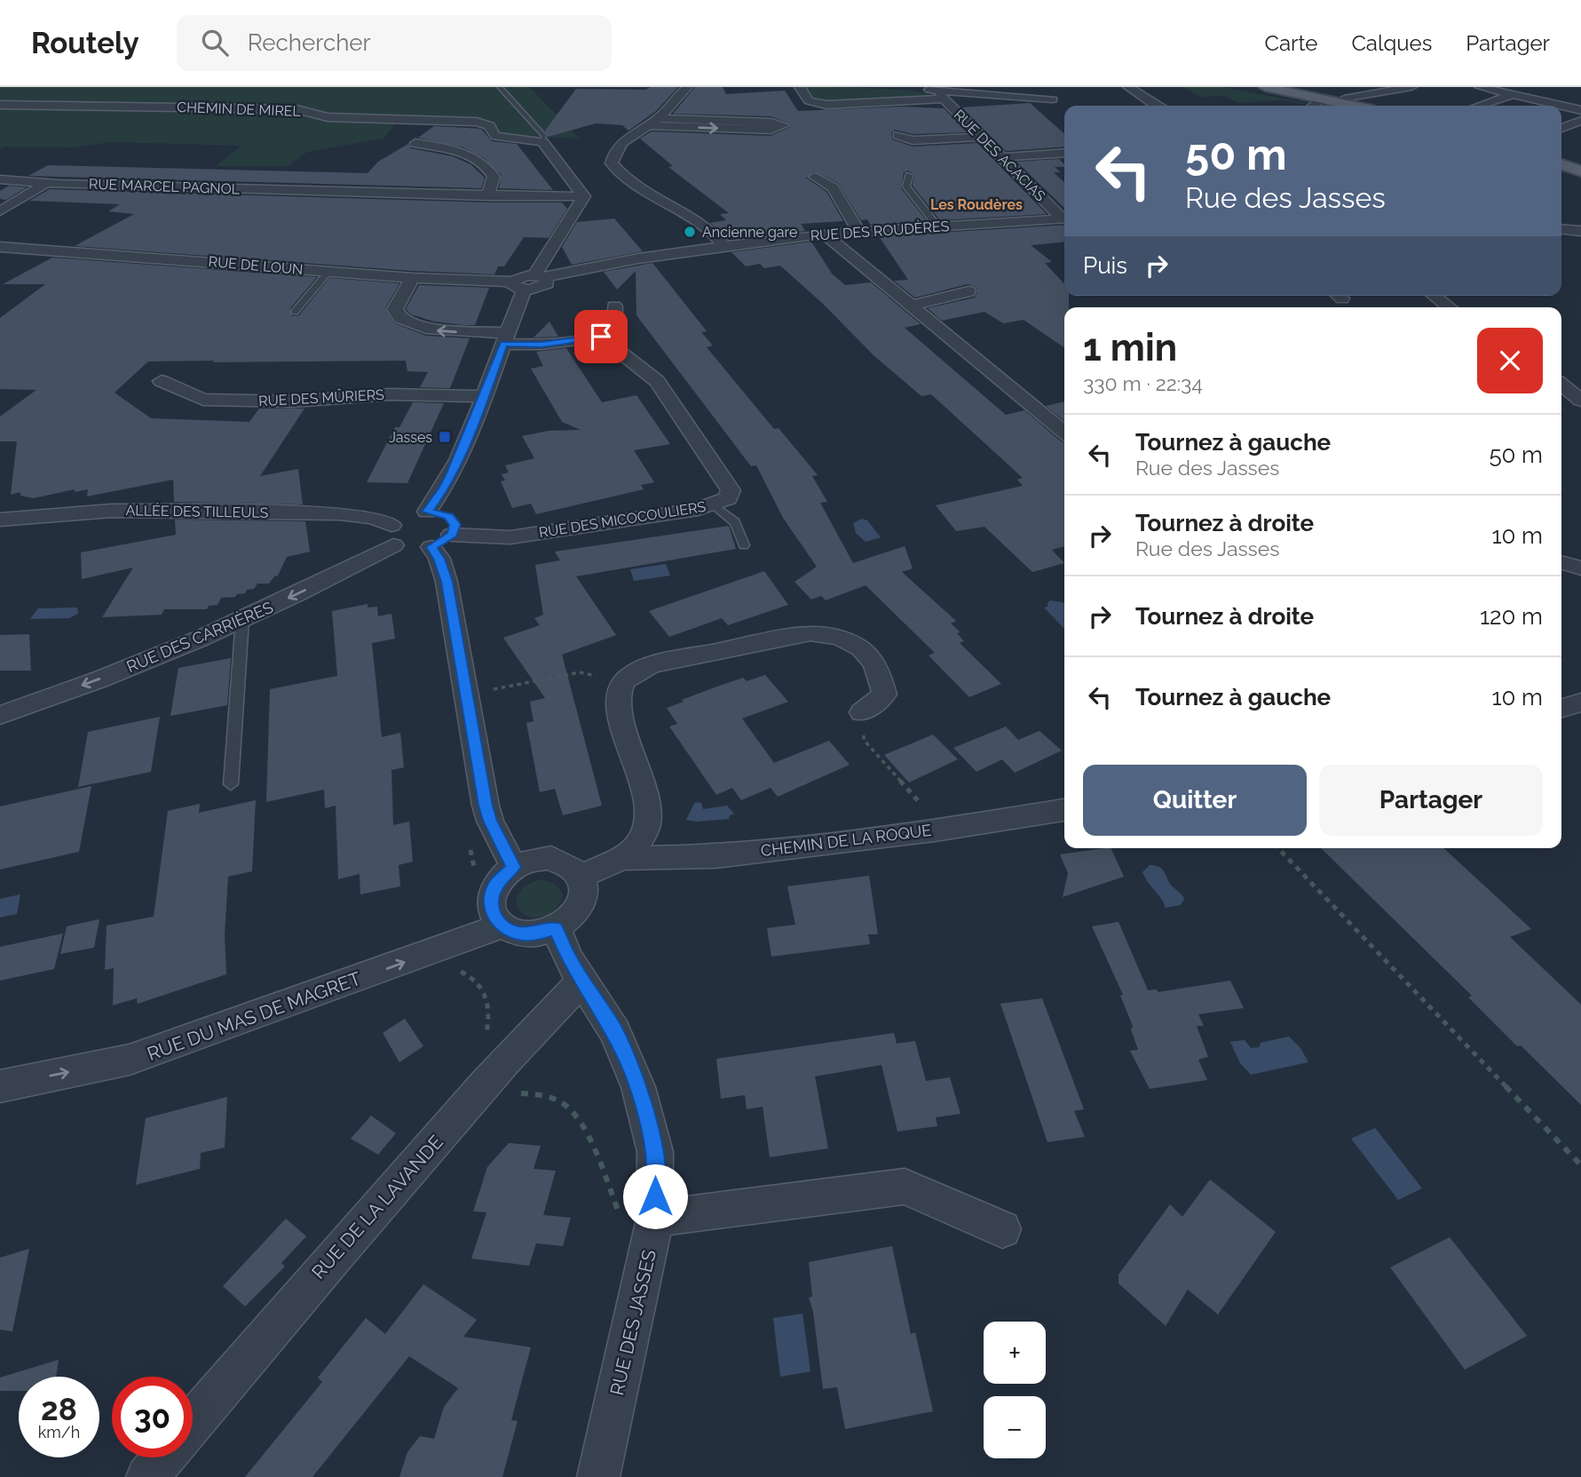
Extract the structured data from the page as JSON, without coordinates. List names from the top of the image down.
{
  "streets": {
    "street": [
      "CHEMIN DE MIREL",
      "RUE DES ACACIAS",
      "RUE MARCEL PAGNOL",
      "RUE DES ROUDÈRES",
      "RUE DE LOUN",
      "RUE DES MÛRIERS",
      "ALLÉE DES TILLEULS",
      "RUE DES MICOCOULIERS",
      "RUE DES CARRIÈRES",
      "CHEMIN DE LA ROQUE",
      "RUE DU MAS DE MAGRET",
      "RUE DE LA LAVANDE",
      "RUE DES JASSES"
    ]
  },
  "crossings": [
    ["RUE DES ROUDÈRES", "RUE DE LOUN"],
    ["ALLÉE DES TILLEULS", "RUE DES MICOCOULIERS"],
    ["ALLÉE DES TILLEULS", "RUE DES CARRIÈRES"],
    ["RUE DES MICOCOULIERS", "RUE DES CARRIÈRES"],
    ["RUE DU MAS DE MAGRET", "RUE DES JASSES"],
    ["RUE DE LA LAVANDE", "RUE DES JASSES"]
  ],
  "one_way": ["RUE DES CARRIÈRES", "RUE DU MAS DE MAGRET"],
  "districts": ["Les Roudères"],
  "places": {
    "other": ["Ancienne gare"],
    "transit": ["Jasses"]
  },
  "page": {
    "header": "Routely",
    "search": "Rechercher",
    "nav": ["Carte", "Calques", "Partager"],
    "turn": ["50 m", "Rue des Jasses"],
    "then": "Puis",
    "heading": ["1 min", "330 m · 22:34"],
    "list": [
      {
        "name": "Tournez à gauche",
        "note": "Rue des Jasses",
        "value": "50 m"
      },
      {
        "name": "Tournez à droite",
        "note": "Rue des Jasses",
        "value": "10 m"
      },
      {
        "name": "Tournez à droite",
        "value": "120 m"
      },
      {
        "name": "Tournez à gauche",
        "value": "10 m"
      }
    ],
    "buttons": ["Quitter", "Partager"],
    "map_buttons": ["+", "−"],
    "speed": "28 km/h",
    "limit": "30"
  }
}
